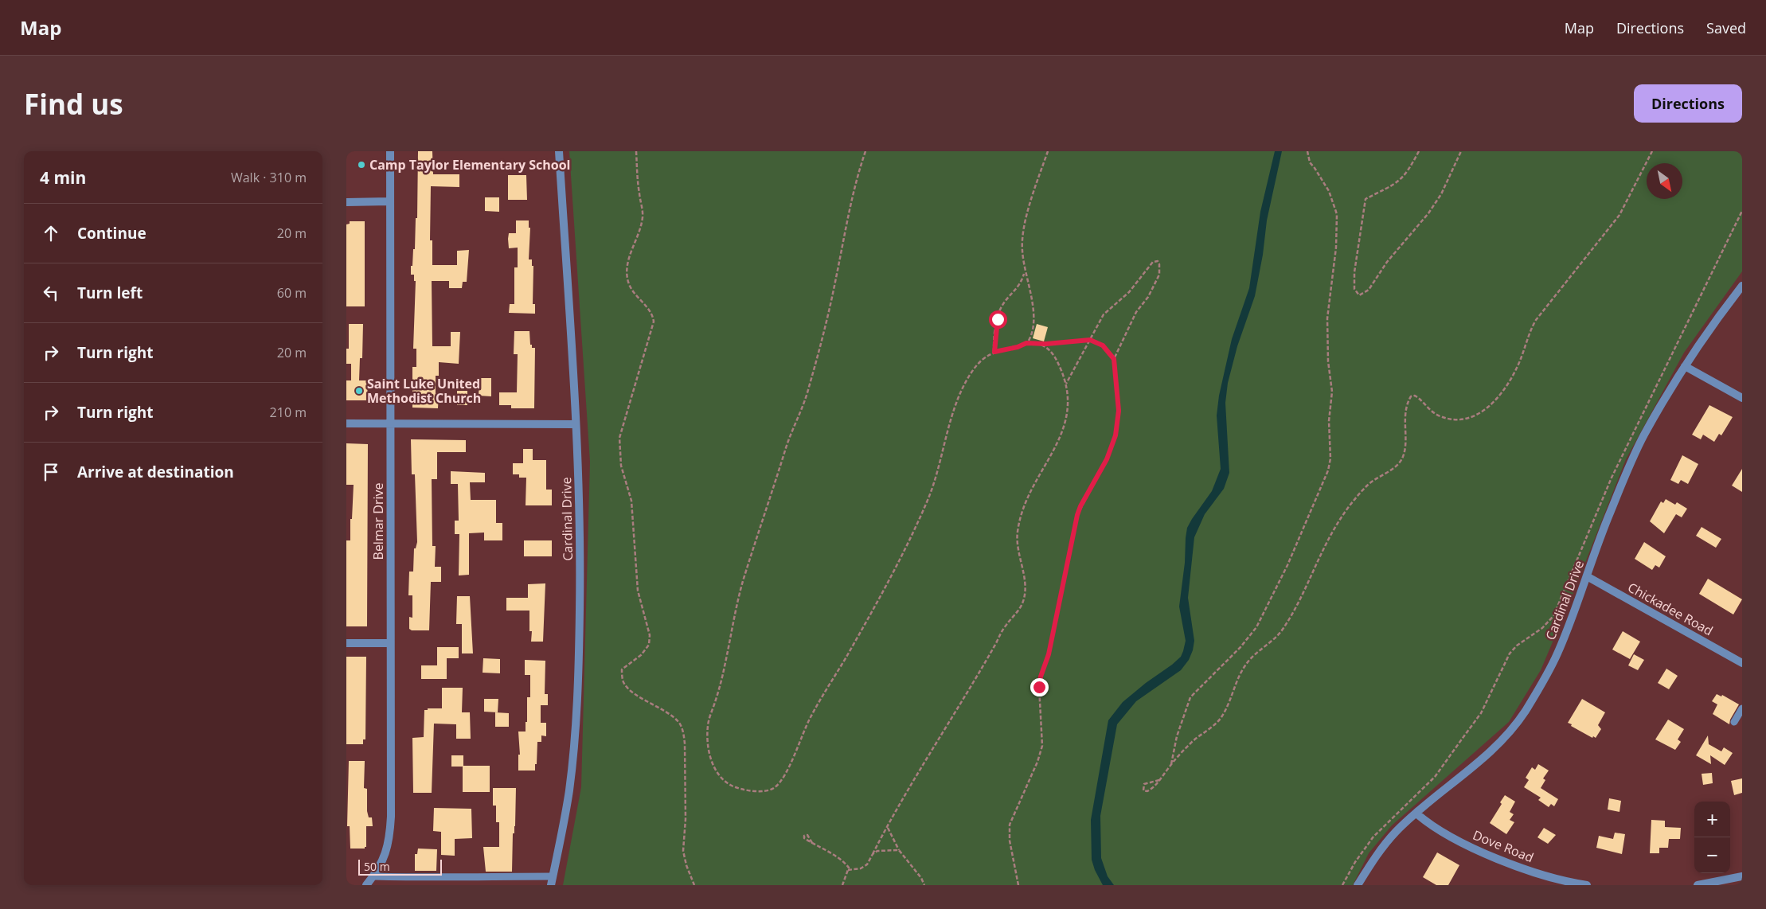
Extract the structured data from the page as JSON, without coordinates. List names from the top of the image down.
{
  "streets": {
    "street": [
      "Cardinal Drive",
      "Belmar Drive",
      "Chickadee Road",
      "Dove Road"
    ]
  },
  "crossings": [
    ["Cardinal Drive", "Chickadee Road"],
    ["Cardinal Drive", "Dove Road"]
  ],
  "places": ["Camp Taylor Elementary School", "Saint Luke United Methodist Church"],
  "scale_bar": "50 m",
  "north": "bottom right",
  "page": {
    "header": "Map",
    "nav": ["Map", "Directions", "Saved"],
    "buttons": "Directions",
    "title": "Find us",
    "heading": ["4 min", "Walk · 310 m"],
    "list": [
      ["Continue", "20 m"],
      ["Turn left", "60 m"],
      ["Turn right", "20 m"],
      ["Turn right", "210 m"],
      "Arrive at destination"
    ],
    "map_buttons": ["+", "−"],
    "scale": "50 m"
  }
}
